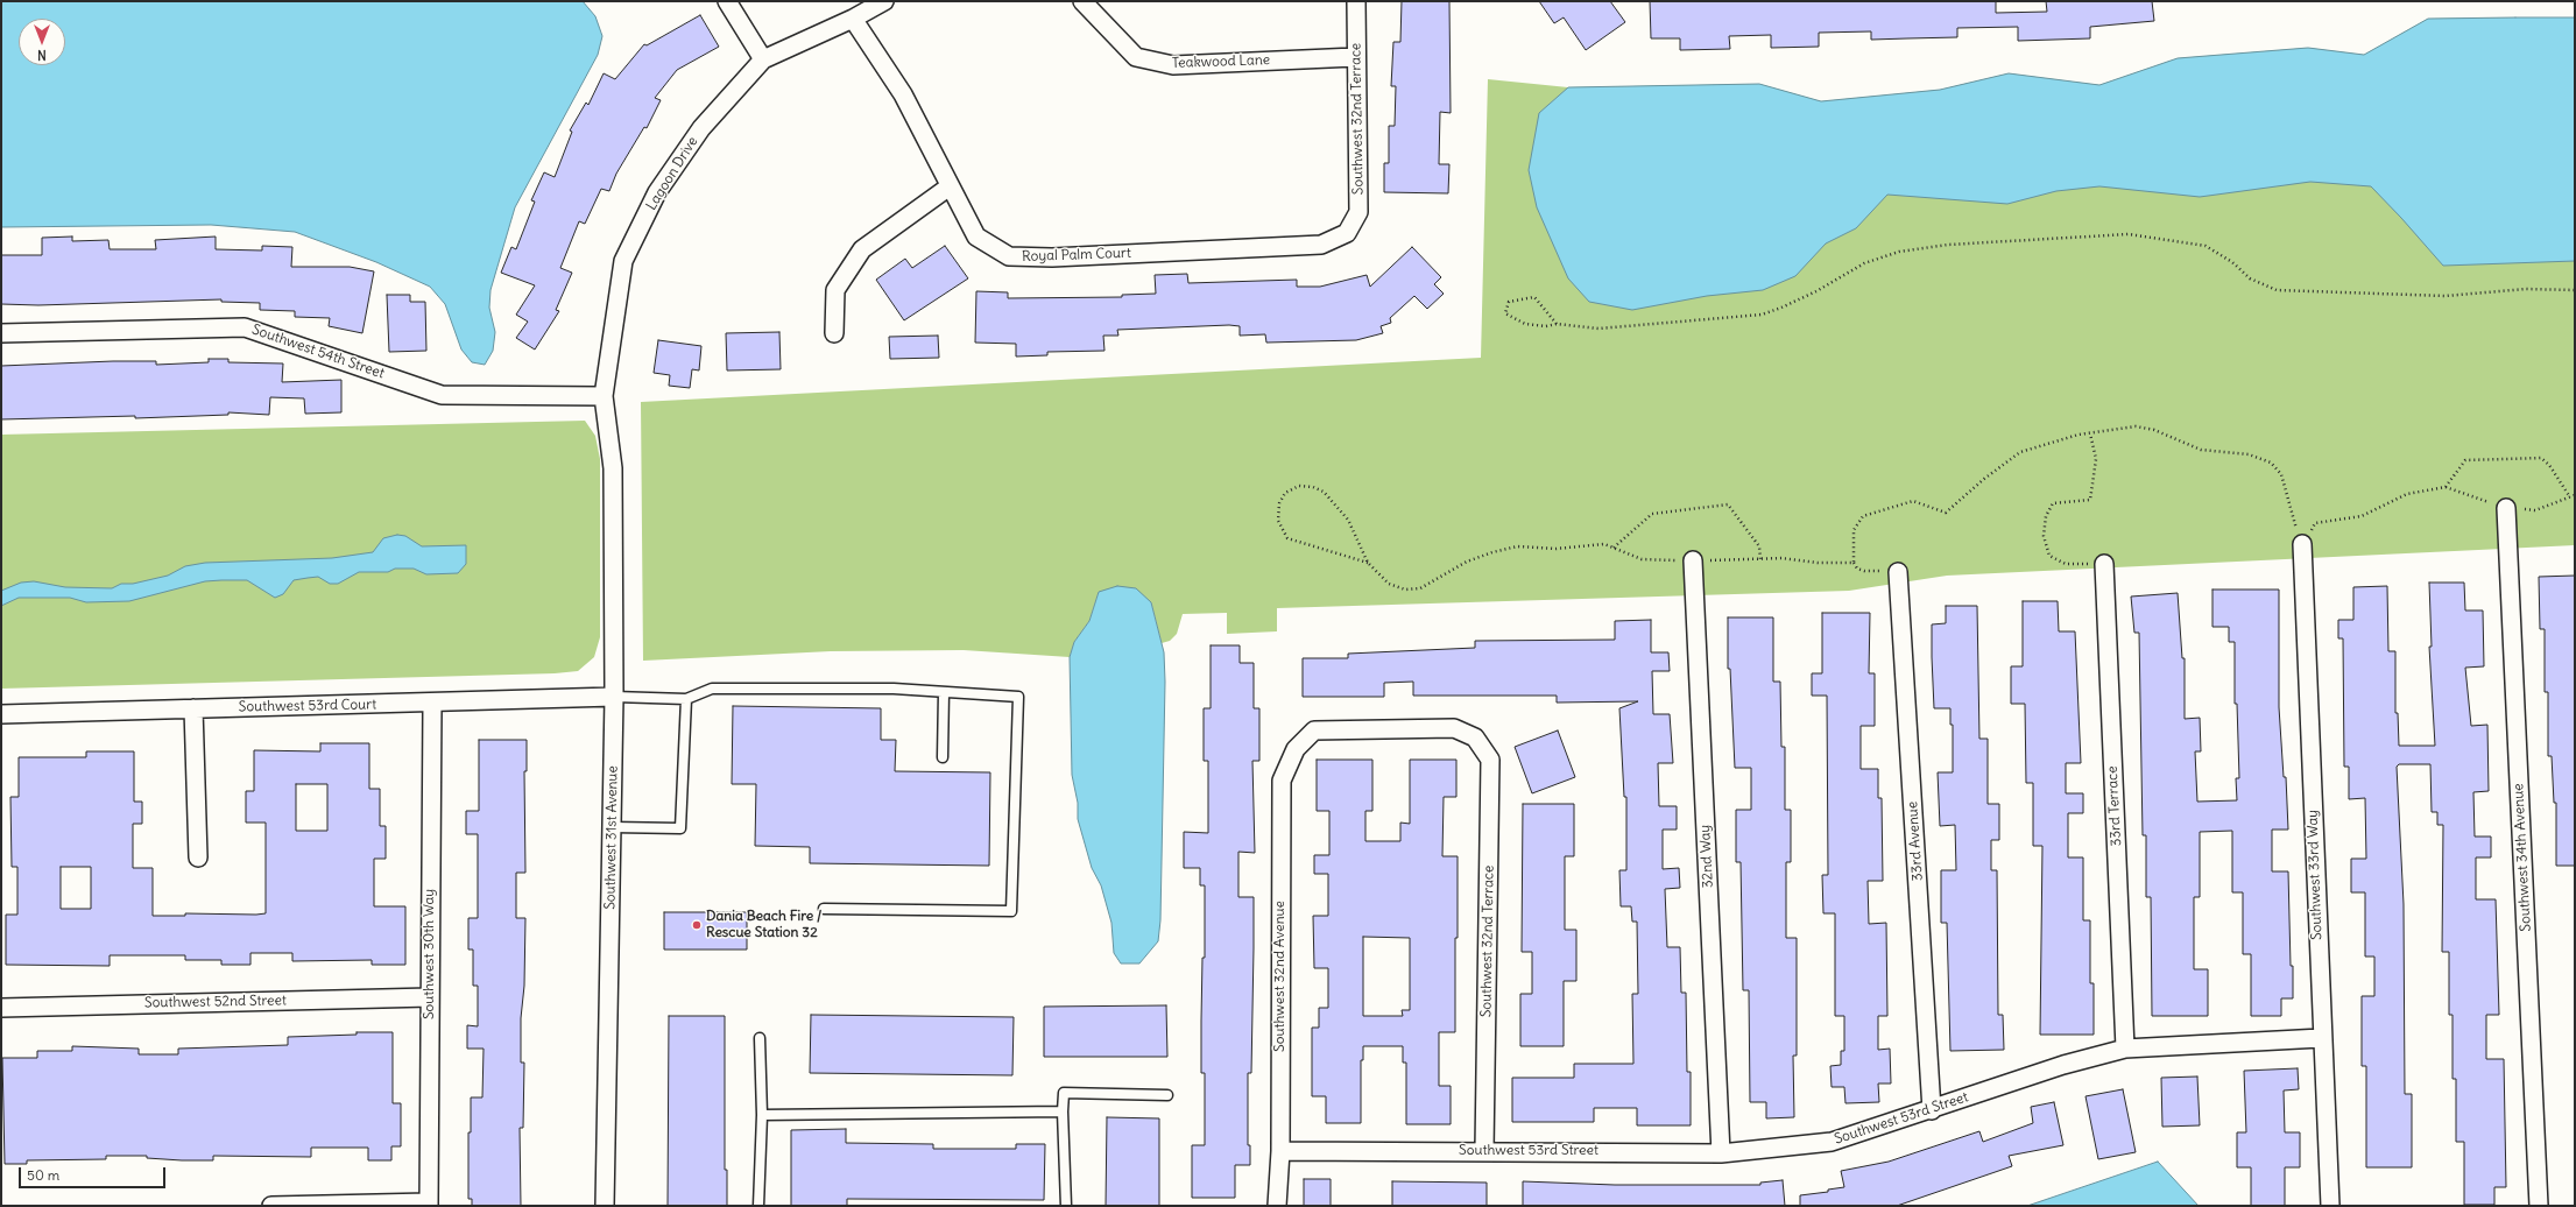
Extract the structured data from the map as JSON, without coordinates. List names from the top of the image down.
{
  "streets": {
    "street": [
      "Teakwood Lane",
      "Southwest 32nd Terrace",
      "Lagoon Drive",
      "Royal Palm Court",
      "Southwest 54th Street",
      "Southwest 53rd Court",
      "33rd Terrace",
      "Southwest 31st Avenue",
      "33rd Avenue",
      "32nd Way",
      "Southwest 34th Avenue",
      "Southwest 33rd Way",
      "Southwest 30th Way",
      "Southwest 32nd Avenue",
      "Southwest 52nd Street",
      "Southwest 53rd Street"
    ]
  },
  "crossings": [
    ["Teakwood Lane", "Southwest 32nd Terrace"],
    ["Southwest 32nd Terrace", "Royal Palm Court"],
    ["Southwest 32nd Terrace", "Southwest 32nd Avenue"],
    ["Southwest 32nd Terrace", "Southwest 53rd Street"],
    ["Lagoon Drive", "Royal Palm Court"],
    ["Lagoon Drive", "Southwest 54th Street"],
    ["Lagoon Drive", "Southwest 31st Avenue"],
    ["Southwest 53rd Court", "Southwest 31st Avenue"],
    ["Southwest 53rd Court", "Southwest 30th Way"],
    ["33rd Terrace", "Southwest 53rd Street"],
    ["33rd Avenue", "Southwest 53rd Street"],
    ["32nd Way", "Southwest 53rd Street"],
    ["Southwest 33rd Way", "Southwest 53rd Street"],
    ["Southwest 30th Way", "Southwest 52nd Street"],
    ["Southwest 32nd Avenue", "Southwest 53rd Street"]
  ],
  "places": ["Dania Beach Fire / Rescue Station 32"],
  "scale_bar": "50 m",
  "north": "bottom"
}
